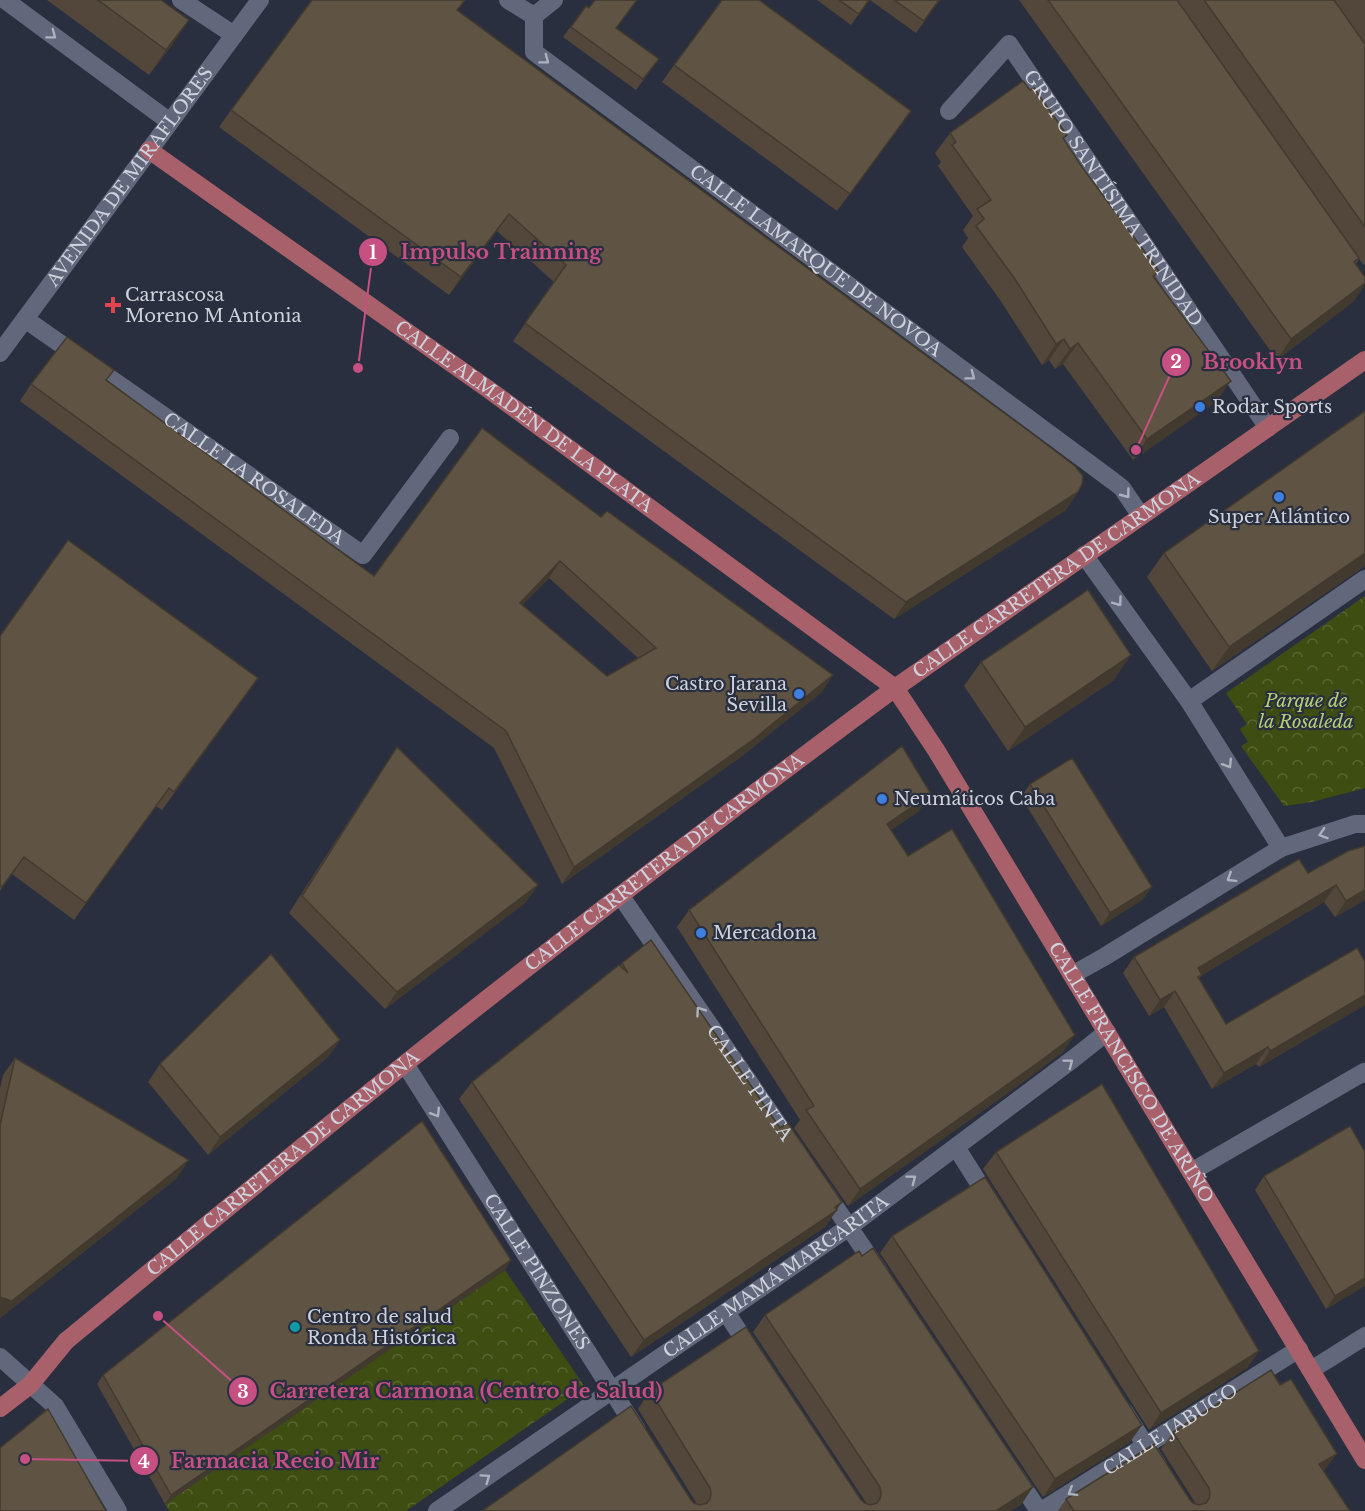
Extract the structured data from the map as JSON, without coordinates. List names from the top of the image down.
{
  "streets": {
    "main road": ["CALLE ALMADÉN DE LA PLATA", "CALLE CARRETERA DE CARMONA", "CALLE FRANCISCO DE ARIÑO"],
    "street": [
      "AVENIDA DE MIRAFLORES",
      "GRUPO SANTÍSIMA TRINIDAD",
      "CALLE LAMARQUE DE NOVOA",
      "CALLE LA ROSALEDA",
      "CALLE PINTA",
      "CALLE PINZONES",
      "CALLE MAMÁ MARGARITA",
      "CALLE JABUGO"
    ]
  },
  "crossings": [
    ["AVENIDA DE MIRAFLORES", "CALLE ALMADÉN DE LA PLATA"],
    ["AVENIDA DE MIRAFLORES", "CALLE LA ROSALEDA"],
    ["GRUPO SANTÍSIMA TRINIDAD", "CALLE CARRETERA DE CARMONA"],
    ["CALLE LAMARQUE DE NOVOA", "CALLE CARRETERA DE CARMONA"],
    ["CALLE ALMADÉN DE LA PLATA", "CALLE CARRETERA DE CARMONA"],
    ["CALLE ALMADÉN DE LA PLATA", "CALLE FRANCISCO DE ARIÑO"],
    ["CALLE CARRETERA DE CARMONA", "CALLE FRANCISCO DE ARIÑO"],
    ["CALLE CARRETERA DE CARMONA", "CALLE PINTA"],
    ["CALLE CARRETERA DE CARMONA", "CALLE PINZONES"],
    ["CALLE FRANCISCO DE ARIÑO", "CALLE MAMÁ MARGARITA"],
    ["CALLE FRANCISCO DE ARIÑO", "CALLE JABUGO"],
    ["CALLE PINZONES", "CALLE MAMÁ MARGARITA"]
  ],
  "one_way": [
    "CALLE LAMARQUE DE NOVOA",
    "CALLE PINTA",
    "CALLE PINZONES",
    "CALLE MAMÁ MARGARITA",
    "CALLE JABUGO"
  ],
  "parks": ["Parque de la Rosaleda"],
  "places": {
    "health": ["Carrascosa Moreno M Antonia"],
    "other": [
      "Impulso Trainning",
      "Rodar Sports",
      "Brooklyn",
      "Super Atlántico",
      "Castro Jarana Sevilla",
      "Neumáticos Caba",
      "Mercadona",
      "Carretera Carmona (Centro de Salud)",
      "Centro de salud Ronda Histórica",
      "Farmacia Recio Mir"
    ]
  }
}
